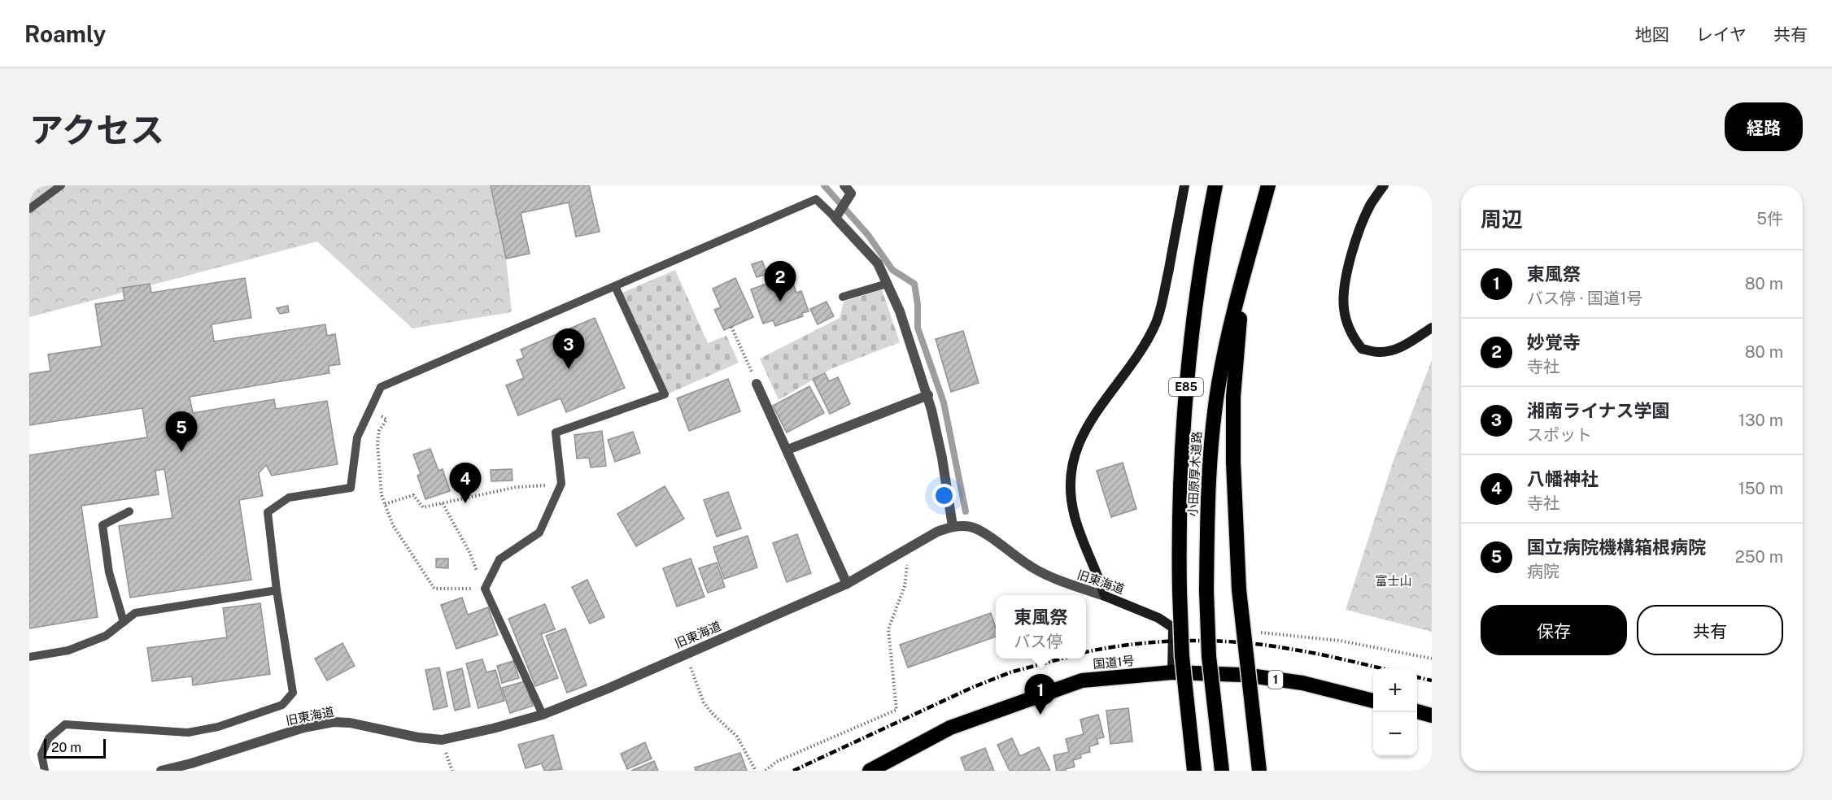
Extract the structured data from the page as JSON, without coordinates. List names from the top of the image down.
{
  "streets": {
    "highway": [
      "E85",
      "小田原厚木道路",
      "国道1号",
      "1"
    ],
    "street": ["旧東海道"]
  },
  "crossings": [
    ["旧東海道", "国道1号"]
  ],
  "parks": ["富士山"],
  "scale_bar": "20 m",
  "page": {
    "header": "Roamly",
    "nav": ["地図", "レイヤ", "共有"],
    "title": "アクセス",
    "buttons": [
      "経路",
      ["保存", "共有"]
    ],
    "heading": ["周辺", "5件"],
    "list": [
      {
        "mark": "1",
        "name": "東風祭",
        "note": "バス停 · 国道1号",
        "value": "80 m"
      },
      {
        "mark": "2",
        "name": "妙覚寺",
        "note": "寺社",
        "value": "80 m"
      },
      {
        "mark": "3",
        "name": "湘南ライナス学園",
        "note": "スポット",
        "value": "130 m"
      },
      {
        "mark": "4",
        "name": "八幡神社",
        "note": "寺社",
        "value": "150 m"
      },
      {
        "mark": "5",
        "name": "国立病院機構箱根病院",
        "note": "病院",
        "value": "250 m"
      }
    ],
    "pins": [
      "2",
      "3",
      "5",
      "4",
      "1"
    ],
    "popup": ["東風祭", "バス停"],
    "map_buttons": ["+", "−"],
    "scale": "20 m"
  }
}
